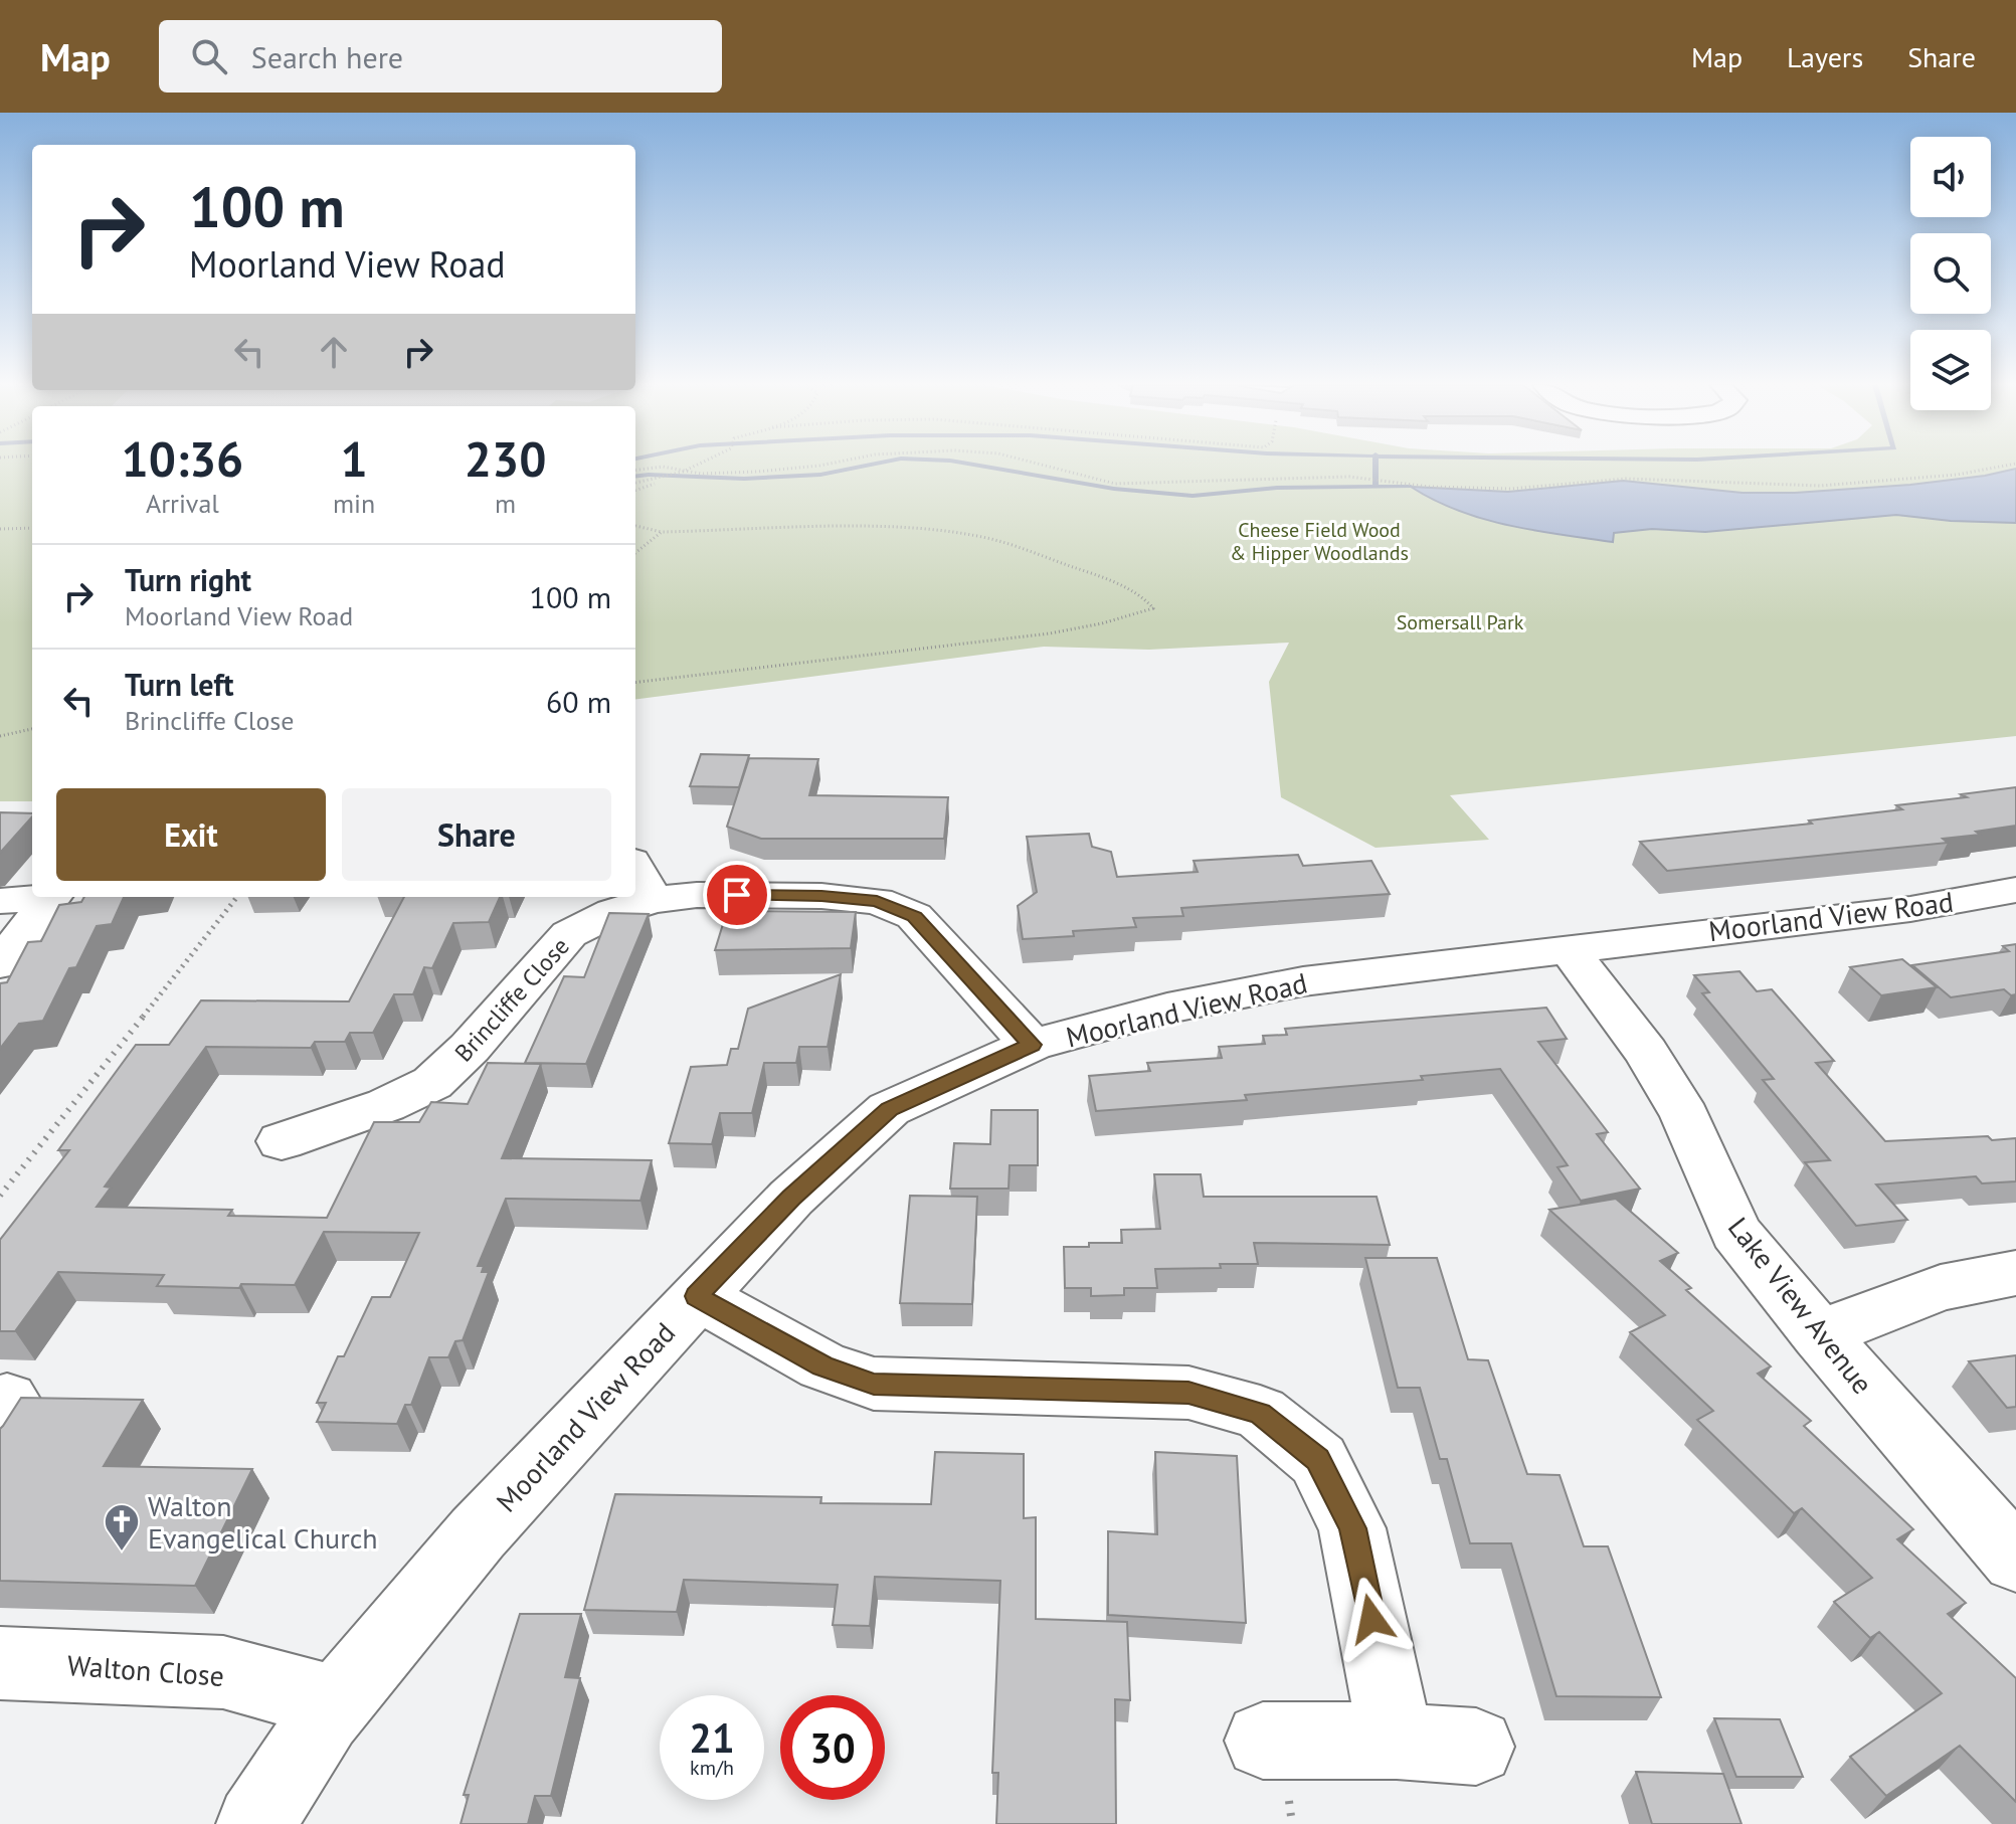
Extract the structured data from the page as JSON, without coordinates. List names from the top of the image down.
{
  "streets": {
    "street": [
      "Moorland View Road",
      "Brincliffe Close",
      "Lake View Avenue",
      "Walton Close"
    ]
  },
  "crossings": [
    ["Moorland View Road", "Brincliffe Close"],
    ["Moorland View Road", "Lake View Avenue"],
    ["Moorland View Road", "Walton Close"]
  ],
  "parks": ["Cheese Field Wood & Hipper Woodlands", "Somersall Park"],
  "places": {
    "church": ["Walton Evangelical Church"]
  },
  "page": {
    "header": "Map",
    "search": "Search here",
    "nav": ["Map", "Layers", "Share"],
    "turn": ["100 m", "Moorland View Road"],
    "eta": [
      "10:36",
      "Arrival",
      "1",
      "min",
      "230",
      "m"
    ],
    "list": [
      {
        "name": "Turn right",
        "note": "Moorland View Road",
        "value": "100 m"
      },
      {
        "name": "Turn left",
        "note": "Brincliffe Close",
        "value": "60 m"
      }
    ],
    "buttons": ["Exit", "Share"],
    "speed": "21 km/h",
    "limit": "30"
  }
}
